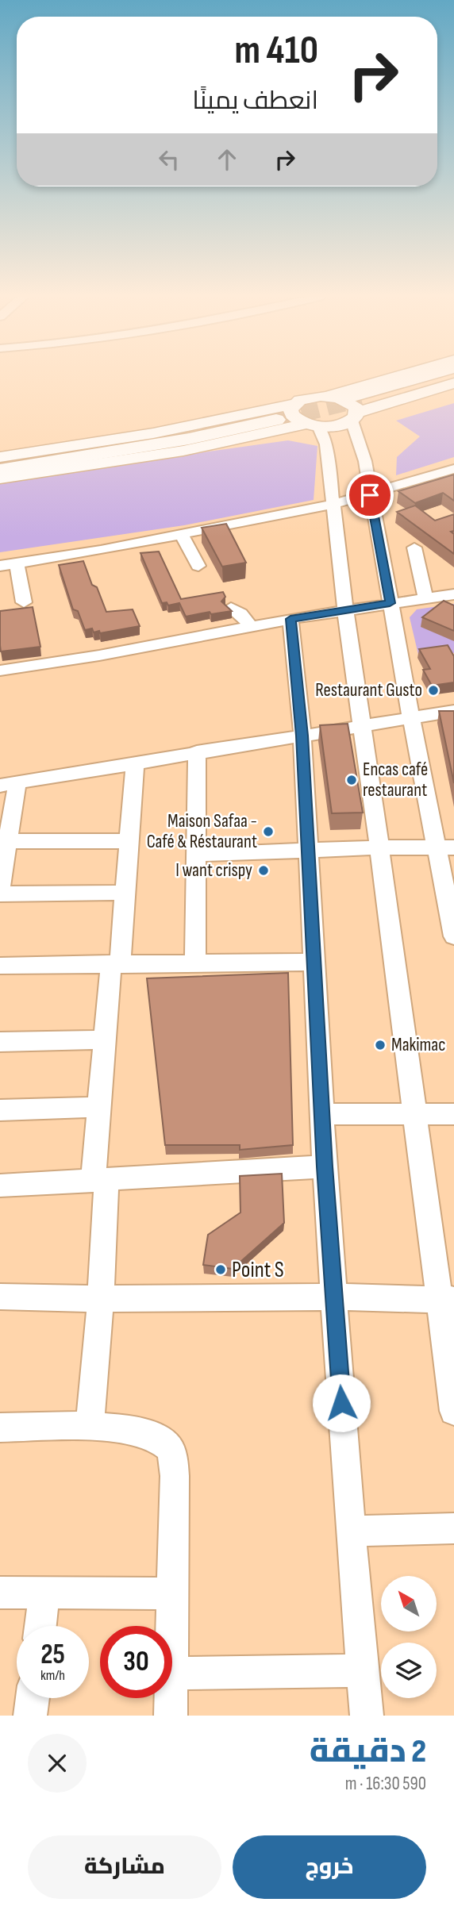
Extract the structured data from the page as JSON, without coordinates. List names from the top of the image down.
{
  "places": [
    "Restaurant Gusto",
    "Encas café restaurant",
    "Maison Safaa - Café & Réstaurant",
    "I want crispy",
    "Makimac",
    "Point S"
  ],
  "north": "top left",
  "page": {
    "turn": ["410 m", "انعطف يمينًا"],
    "speed": "25 km/h",
    "limit": "30",
    "heading": ["2 دقيقة", "590 m · 16:30"],
    "buttons": ["خروج", "مشاركة"]
  }
}
